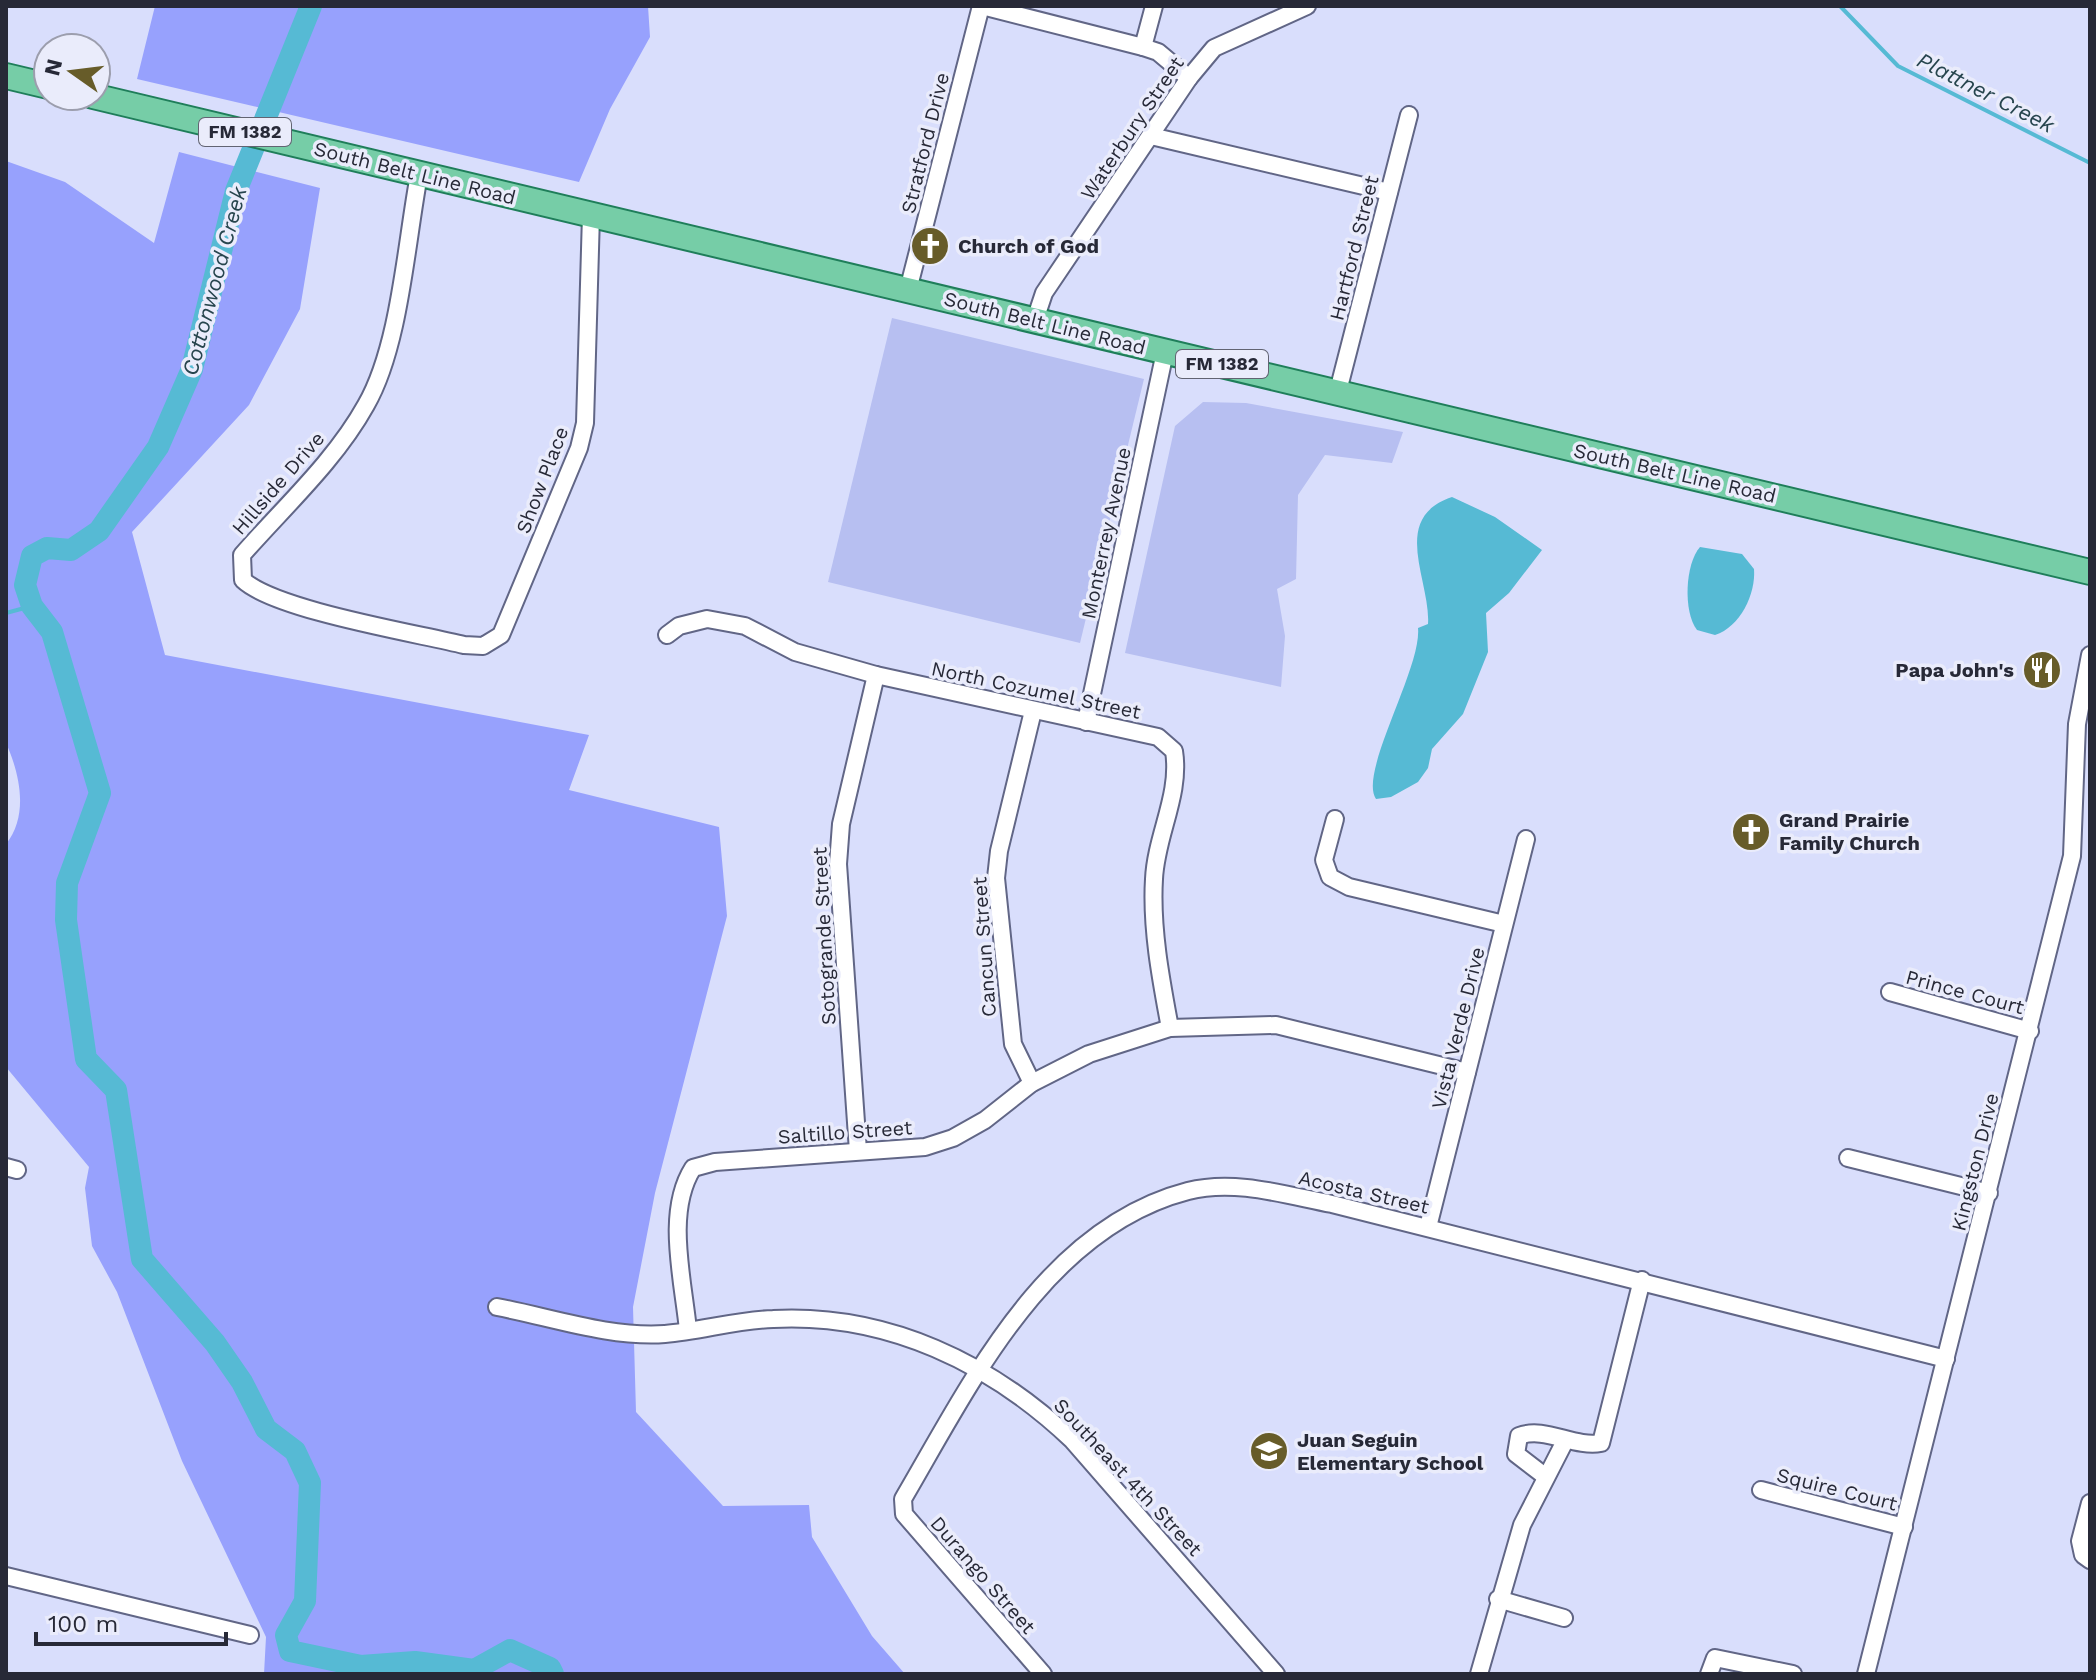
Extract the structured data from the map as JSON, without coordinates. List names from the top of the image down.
{
  "streets": {
    "main road": ["FM 1382", "South Belt Line Road"],
    "street": [
      "Waterbury Street",
      "Stratford Drive",
      "Hartford Street",
      "Show Place",
      "Hillside Drive",
      "Monterrey Avenue",
      "North Cozumel Street",
      "Sotogrande Street",
      "Cancun Street",
      "Prince Court",
      "Vista Verde Drive",
      "Saltillo Street",
      "Kingston Drive",
      "Acosta Street",
      "Southeast 4th Street",
      "Squire Court",
      "Durango Street"
    ]
  },
  "crossings": [
    ["Waterbury Street", "South Belt Line Road"],
    ["Stratford Drive", "South Belt Line Road"],
    ["South Belt Line Road", "Hartford Street"],
    ["South Belt Line Road", "Show Place"],
    ["South Belt Line Road", "Hillside Drive"],
    ["South Belt Line Road", "Monterrey Avenue"],
    ["Show Place", "Hillside Drive"],
    ["Monterrey Avenue", "North Cozumel Street"],
    ["North Cozumel Street", "Sotogrande Street"],
    ["North Cozumel Street", "Cancun Street"],
    ["North Cozumel Street", "Saltillo Street"],
    ["Sotogrande Street", "Saltillo Street"],
    ["Cancun Street", "Saltillo Street"],
    ["Prince Court", "Kingston Drive"],
    ["Vista Verde Drive", "Saltillo Street"],
    ["Vista Verde Drive", "Acosta Street"],
    ["Saltillo Street", "Southeast 4th Street"],
    ["Kingston Drive", "Acosta Street"],
    ["Kingston Drive", "Squire Court"],
    ["Acosta Street", "Southeast 4th Street"],
    ["Acosta Street", "Durango Street"]
  ],
  "water": ["Plattner Creek", "Cottonwood Creek"],
  "places": {
    "church": ["Church of God", "Grand Prairie Family Church"],
    "restaurant": ["Papa John's"],
    "school or university": ["Juan Seguin Elementary School"]
  },
  "scale_bar": "100 m",
  "north": "left"
}
